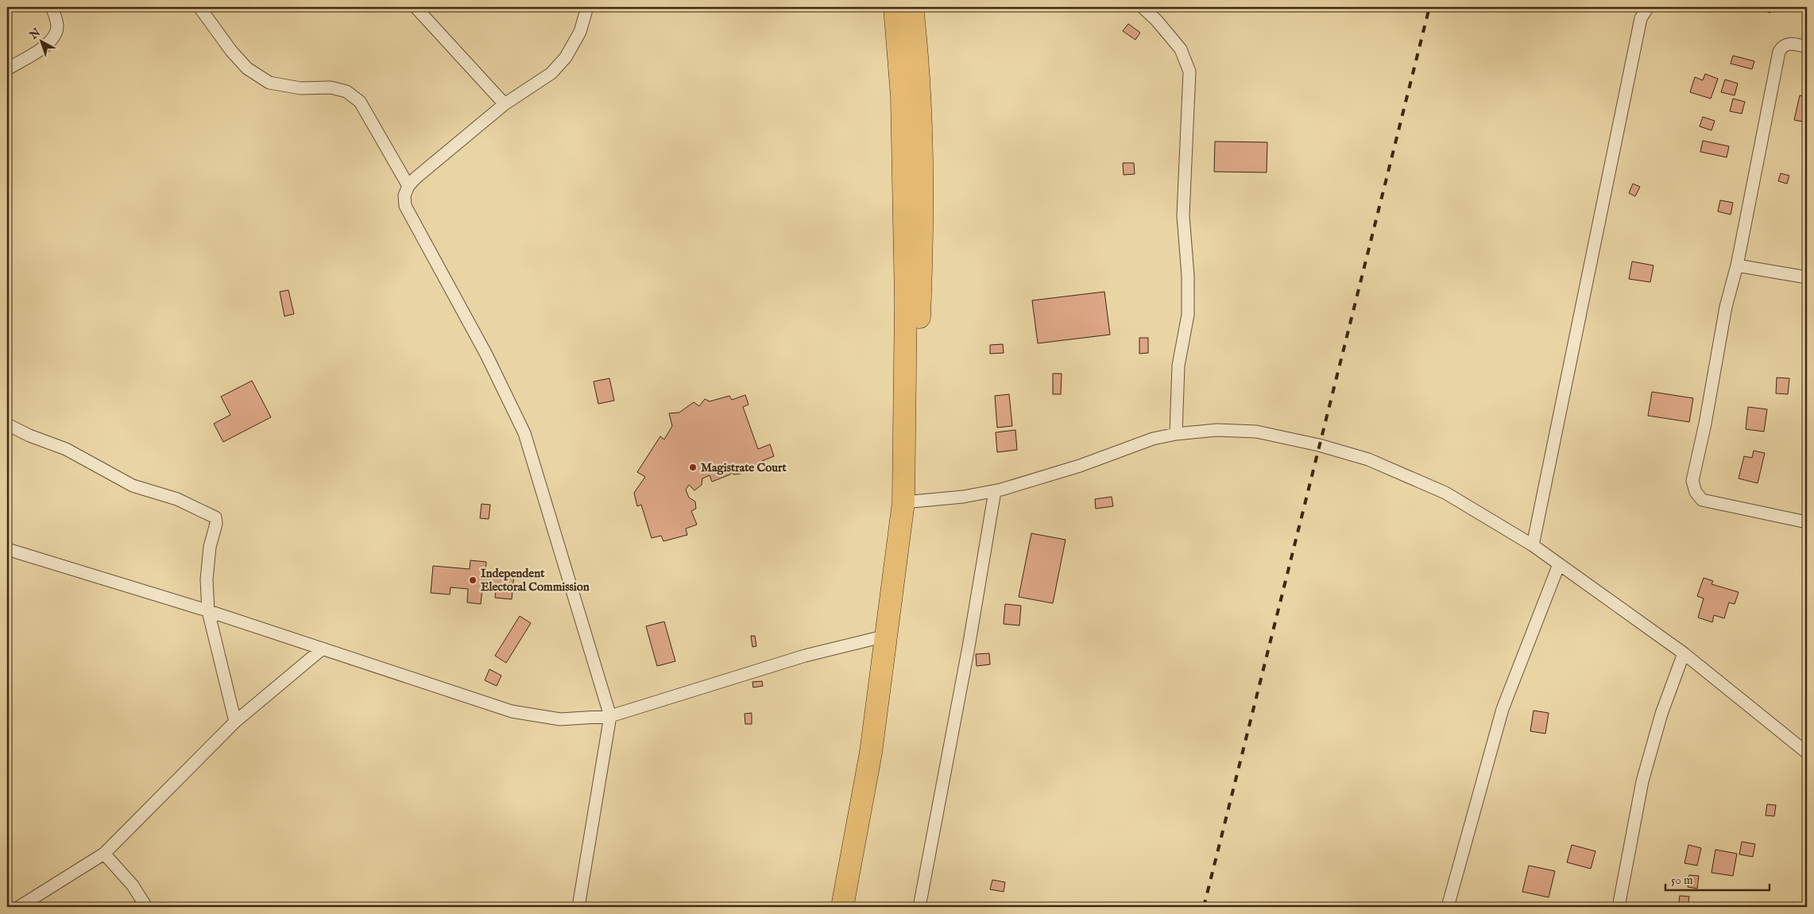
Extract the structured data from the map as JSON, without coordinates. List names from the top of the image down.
{
  "places": ["Magistrate Court", "Independent Electoral Commission"],
  "scale_bar": "50 m",
  "north": "top left"
}
